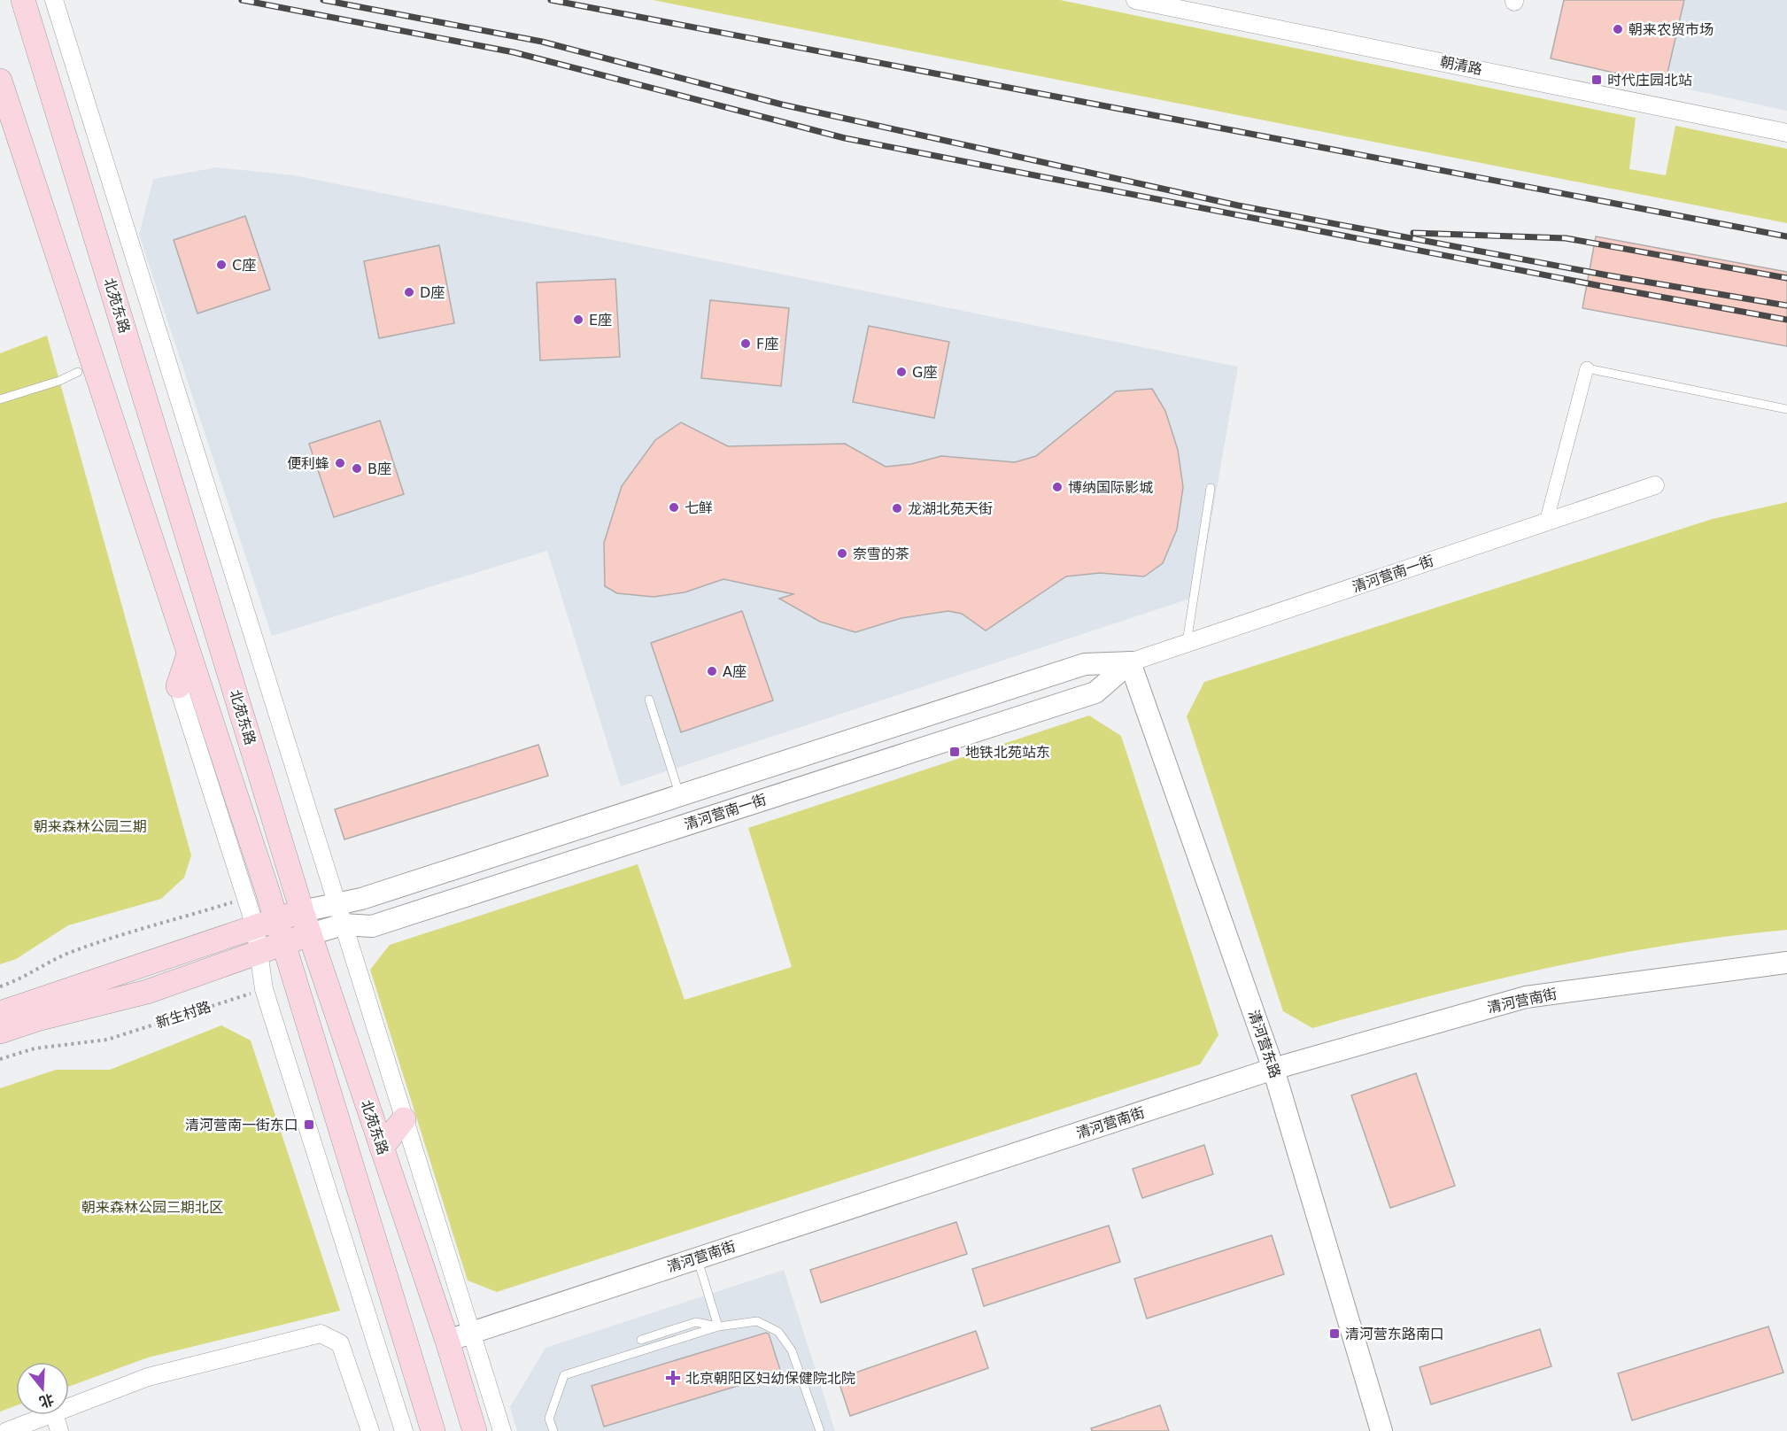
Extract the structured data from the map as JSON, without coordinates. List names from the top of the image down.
{
  "streets": {
    "main road": ["北苑东路"],
    "street": [
      "朝清路",
      "清河营南一街",
      "清河营南街",
      "清河营东路"
    ],
    "path": ["新生村路"]
  },
  "crossings": [
    ["北苑东路", "清河营南一街"],
    ["北苑东路", "清河营南街"],
    ["清河营南一街", "清河营东路"],
    ["清河营南街", "清河营东路"]
  ],
  "parks": ["朝来森林公园三期", "朝来森林公园三期北区"],
  "places": {
    "other": [
      "朝来农贸市场",
      "C座",
      "D座",
      "E座",
      "F座",
      "G座",
      "便利蜂",
      "B座",
      "博纳国际影城",
      "七鲜",
      "龙湖北苑天街",
      "奈雪的茶",
      "A座"
    ],
    "transit": [
      "时代庄园北站",
      "地铁北苑站东",
      "清河营南一街东口",
      "清河营东路南口"
    ],
    "health": ["北京朝阳区妇幼保健院北院"]
  },
  "north": "bottom"
}
